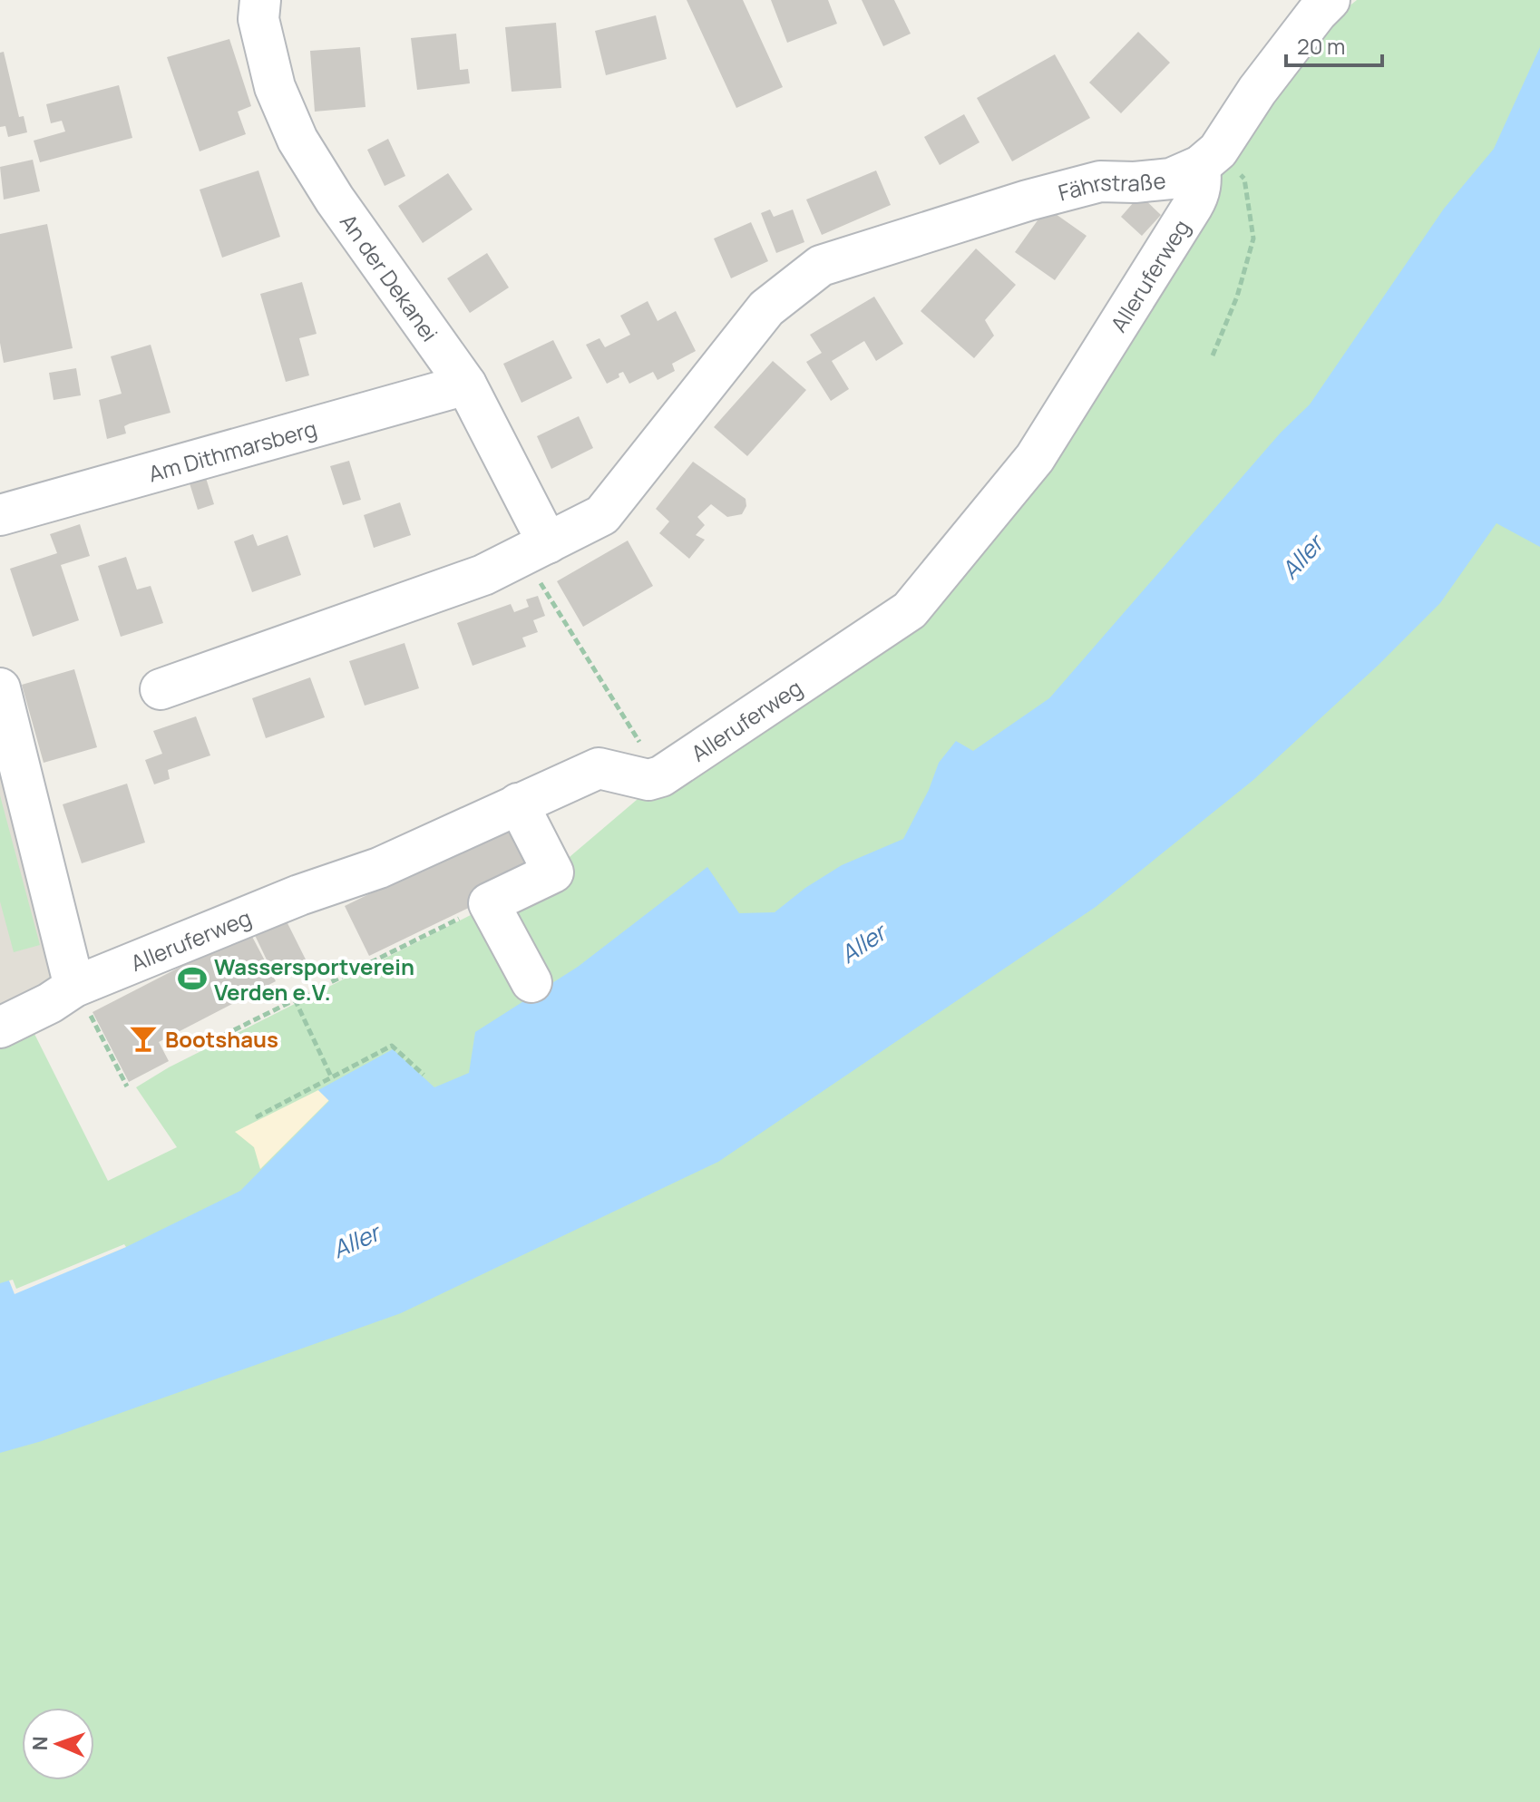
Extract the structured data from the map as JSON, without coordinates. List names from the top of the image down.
{
  "streets": {
    "street": [
      "Fährstraße",
      "An der Dekanei",
      "Alleruferweg",
      "Am Dithmarsberg"
    ]
  },
  "crossings": [
    ["Fährstraße", "An der Dekanei"],
    ["Fährstraße", "Alleruferweg"],
    ["An der Dekanei", "Am Dithmarsberg"]
  ],
  "water": ["Aller"],
  "places": {
    "sports": ["Wassersportverein Verden e.V."],
    "bar": ["Bootshaus"]
  },
  "scale_bar": "20 m",
  "north": "left"
}
